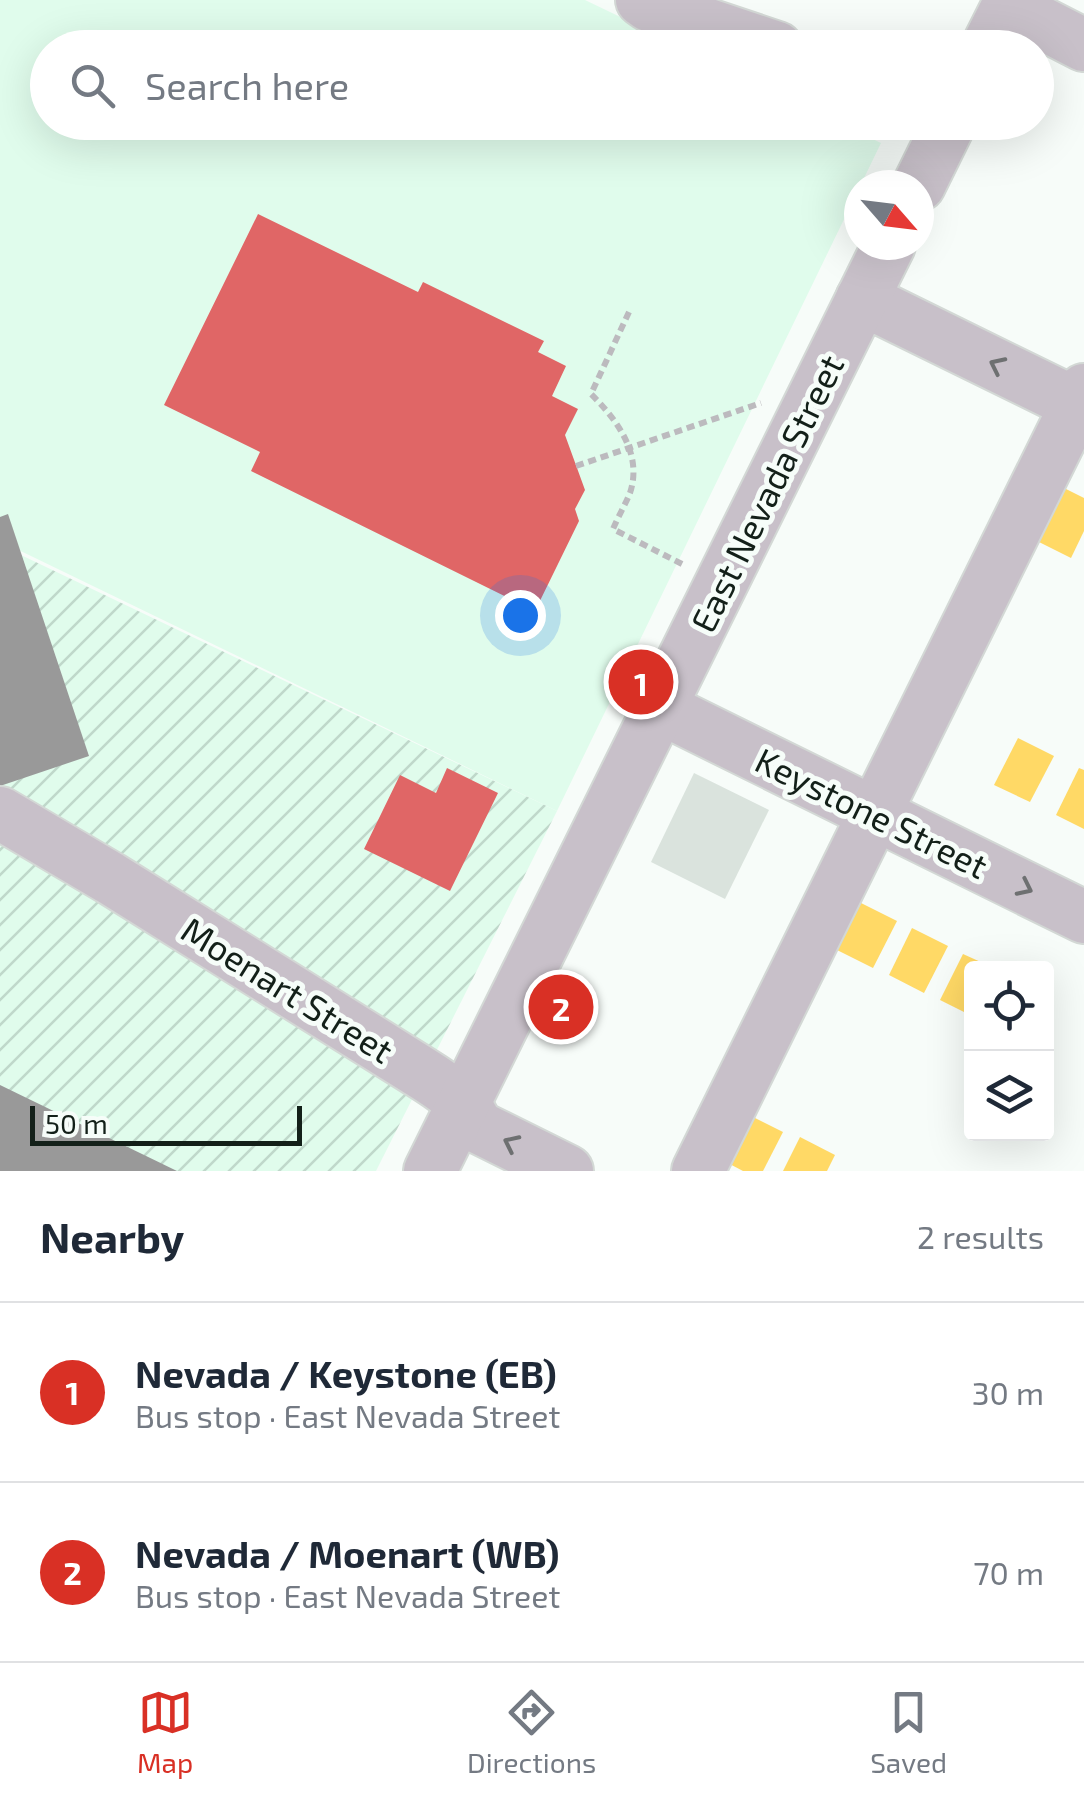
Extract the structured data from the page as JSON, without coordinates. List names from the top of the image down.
{
  "streets": {
    "street": ["East Nevada Street", "Keystone Street", "Moenart Street"]
  },
  "crossings": [
    ["East Nevada Street", "Keystone Street"],
    ["East Nevada Street", "Moenart Street"]
  ],
  "one_way": ["Keystone Street"],
  "scale_bar": "50 m",
  "north": "bottom right",
  "page": {
    "search": "Search here",
    "pins": ["1", "2"],
    "scale": "50 m",
    "heading": ["Nearby", "2 results"],
    "list": [
      {
        "mark": "1",
        "name": "Nevada / Keystone (EB)",
        "note": "Bus stop · East Nevada Street",
        "value": "30 m"
      },
      {
        "mark": "2",
        "name": "Nevada / Moenart (WB)",
        "note": "Bus stop · East Nevada Street",
        "value": "70 m"
      }
    ],
    "nav": ["Map", "Directions", "Saved"]
  }
}
